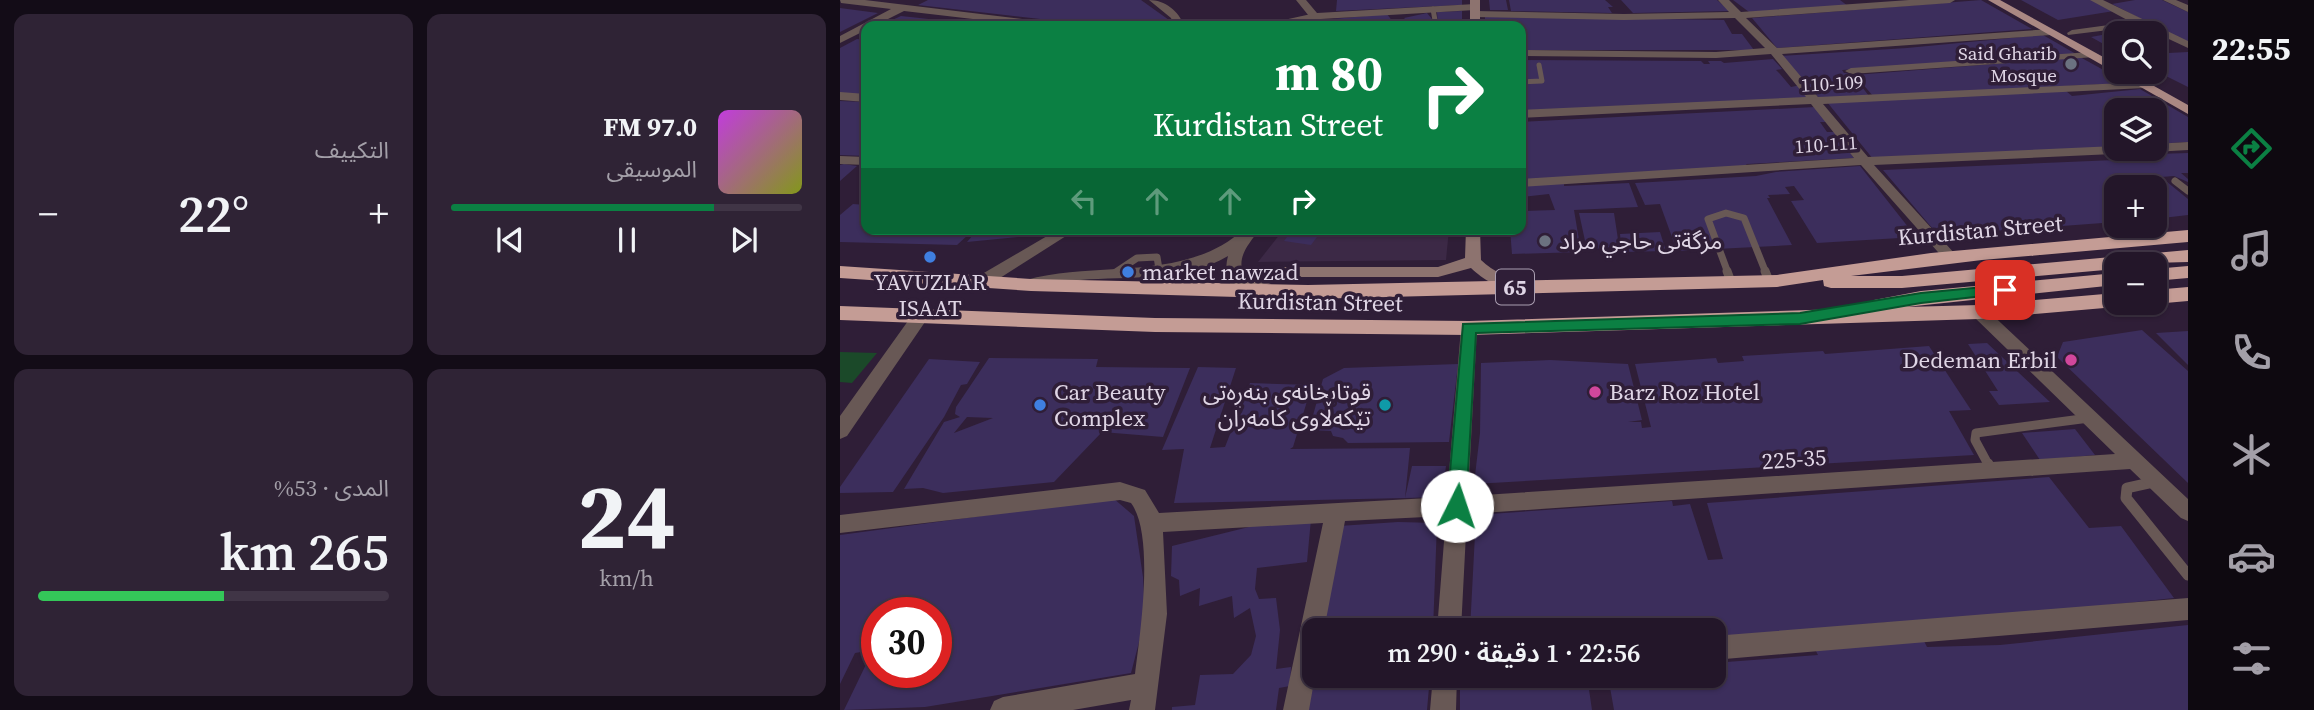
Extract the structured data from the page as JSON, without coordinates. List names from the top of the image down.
{
  "streets": {
    "highway": ["Kurdistan Street", "65"],
    "street": ["110-109", "110-111", "225-35"]
  },
  "places": [
    "Said Gharib Mosque",
    "مزگةتی حاجي مراد",
    "YAVUZLAR ISAAT",
    "market nawzad",
    "Dedeman Erbil",
    "Barz Roz Hotel",
    "Car Beauty Complex",
    "قوتابخانەی بنەڕەتی تێکەڵاوی کامەران"
  ],
  "page": {
    "tabs": "22:55",
    "tile": [
      "التكييف",
      ["24", "km/h"],
      ["المدى · 53%", "265 km"]
    ],
    "map_buttons": ["+", "−"],
    "turn": ["80 m", "Kurdistan Street"],
    "song": ["97.0 FM", "الموسيقى"],
    "heat": ["−", "22°", "+"],
    "limit": "30",
    "trip": "22:56 · 1 دقيقة · 290 m"
  }
}
